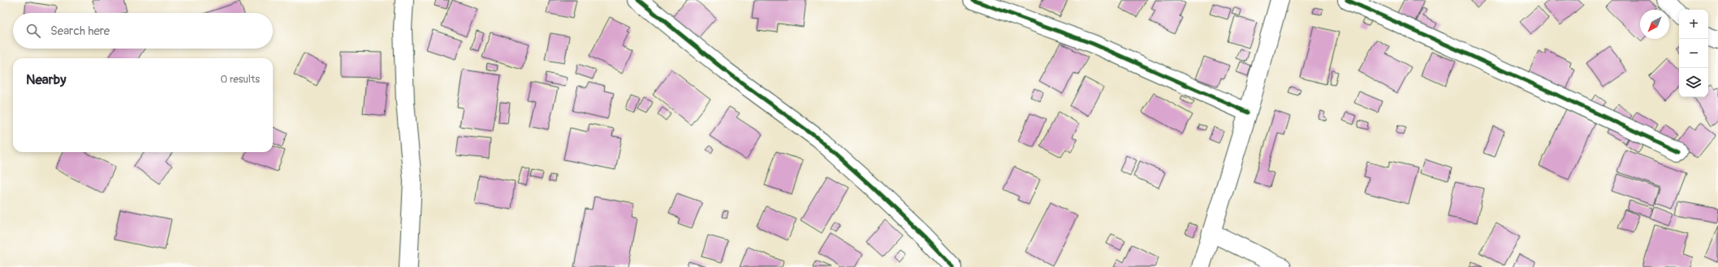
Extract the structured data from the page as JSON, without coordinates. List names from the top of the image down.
{
  "north": "bottom left",
  "page": {
    "map_buttons": ["+", "−"],
    "search": "Search here",
    "heading": ["Nearby", "0 results"]
  }
}
